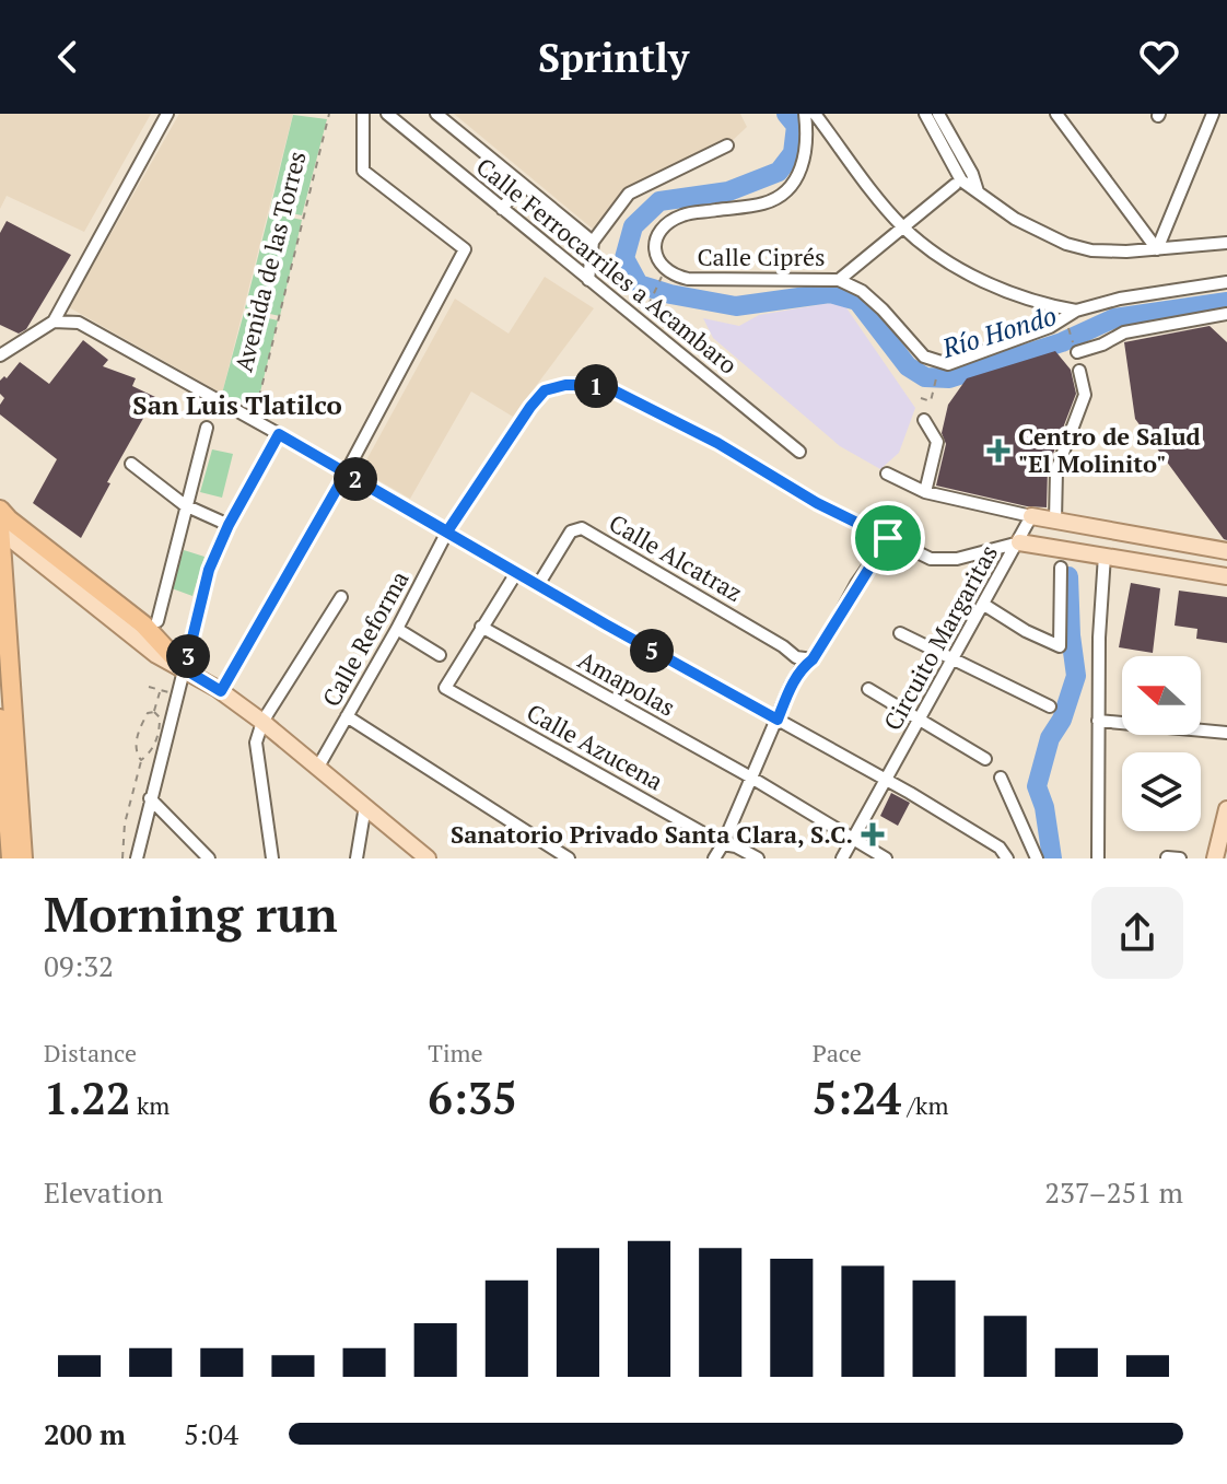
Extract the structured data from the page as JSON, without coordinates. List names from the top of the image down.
{
  "streets": {
    "street": [
      "Calle Ciprés",
      "Calle Ferrocarriles a Acambaro",
      "Calle Alcatraz",
      "Circuito Margaritas",
      "Calle Reforma",
      "Amapolas",
      "Calle Azucena"
    ],
    "path": ["Avenida de las Torres"]
  },
  "crossings": [
    ["Circuito Margaritas", "Amapolas"],
    ["Amapolas", "Calle Azucena"]
  ],
  "districts": ["San Luis Tlatilco"],
  "water": ["Río Hondo"],
  "places": {
    "health": ["Centro de Salud \"El Molinito\"", "Sanatorio Privado Santa Clara, S.C."]
  },
  "north": "left",
  "page": {
    "header": "Sprintly",
    "pins": [
      "1",
      "2",
      "5",
      "3"
    ],
    "heading": ["Morning run", "09:32"],
    "stats": [
      ["Distance", "1.22 km"],
      ["Time", "6:35"],
      ["Pace", "5:24 /km"]
    ],
    "chart": ["Elevation", "237–251 m"],
    "list": [
      {
        "name": "200 m",
        "note": "5:04"
      }
    ]
  }
}
